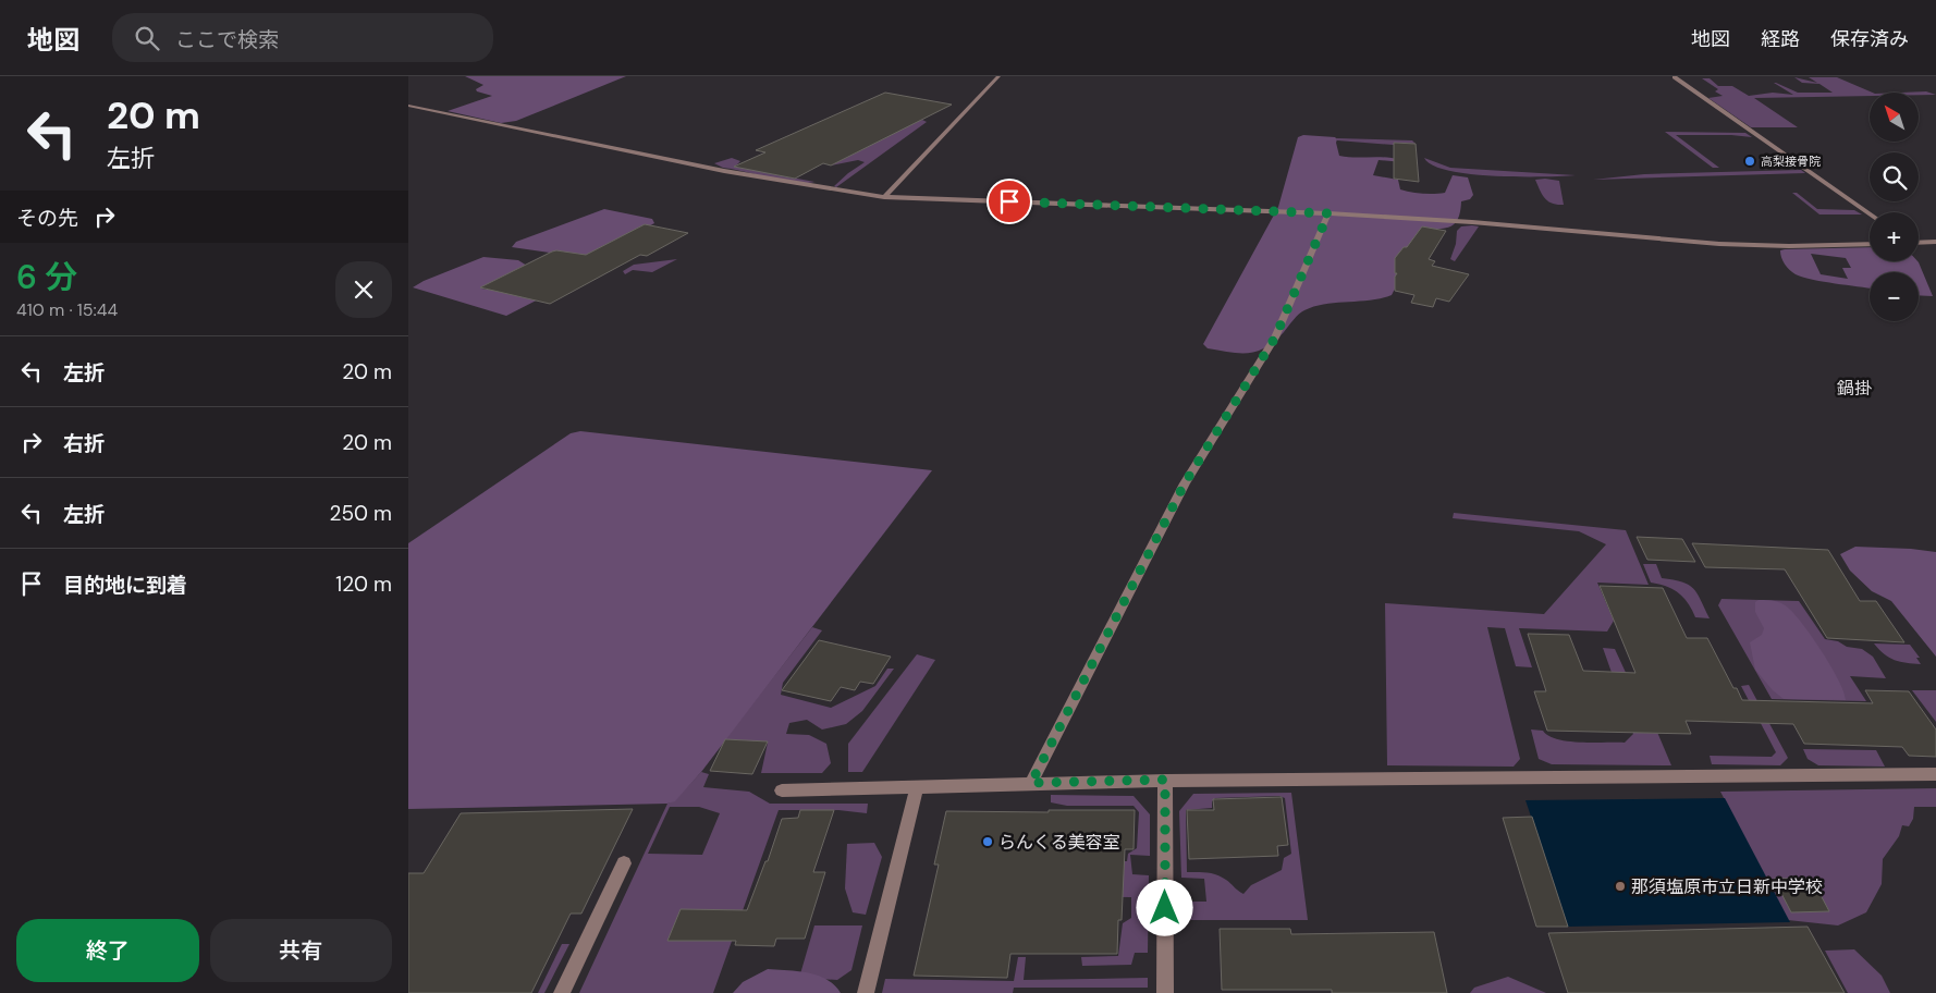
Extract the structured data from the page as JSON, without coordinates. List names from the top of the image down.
{
  "districts": ["鍋掛"],
  "places": ["高梨接骨院", "らんくる美容室", "那須塩原市立日新中学校"],
  "north": "top left",
  "page": {
    "header": "地図",
    "search": "ここで検索",
    "nav": ["地図", "経路", "保存済み"],
    "turn": ["20 m", "左折"],
    "map_buttons": ["+", "−"],
    "then": "その先",
    "heading": ["6 分", "410 m · 15:44"],
    "list": [
      {
        "name": "左折",
        "value": "20 m"
      },
      {
        "name": "右折",
        "value": "20 m"
      },
      {
        "name": "左折",
        "value": "250 m"
      },
      {
        "name": "目的地に到着",
        "value": "120 m"
      }
    ],
    "buttons": ["終了", "共有"]
  }
}
